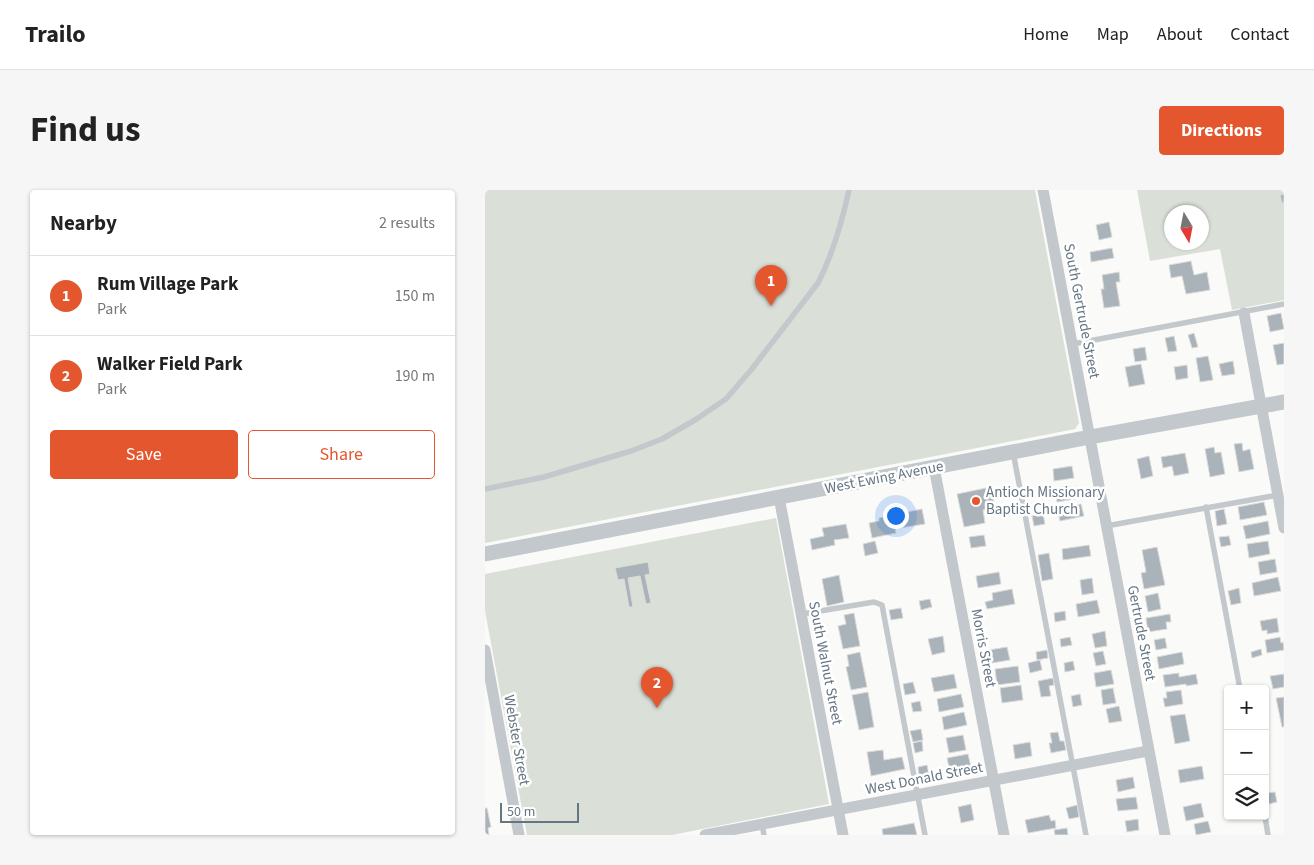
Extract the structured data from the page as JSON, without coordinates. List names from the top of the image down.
{
  "streets": {
    "street": [
      "South Gertrude Street",
      "West Ewing Avenue",
      "Gertrude Street",
      "Morris Street",
      "South Walnut Street",
      "Webster Street",
      "West Donald Street"
    ]
  },
  "crossings": [
    ["South Gertrude Street", "West Ewing Avenue"],
    ["South Gertrude Street", "Gertrude Street"],
    ["West Ewing Avenue", "Gertrude Street"],
    ["West Ewing Avenue", "Morris Street"],
    ["West Ewing Avenue", "South Walnut Street"],
    ["Gertrude Street", "West Donald Street"],
    ["Morris Street", "West Donald Street"],
    ["South Walnut Street", "West Donald Street"]
  ],
  "places": ["Antioch Missionary Baptist Church"],
  "scale_bar": "50 m",
  "north": "bottom",
  "page": {
    "header": "Trailo",
    "nav": [
      "Home",
      "Map",
      "About",
      "Contact"
    ],
    "title": "Find us",
    "buttons": [
      "Directions",
      ["Save", "Share"]
    ],
    "heading": ["Nearby", "2 results"],
    "list": [
      {
        "mark": "1",
        "name": "Rum Village Park",
        "note": "Park",
        "value": "150 m"
      },
      {
        "mark": "2",
        "name": "Walker Field Park",
        "note": "Park",
        "value": "190 m"
      }
    ],
    "pins": ["1", "2"],
    "map_buttons": ["+", "−"],
    "scale": "50 m"
  }
}
